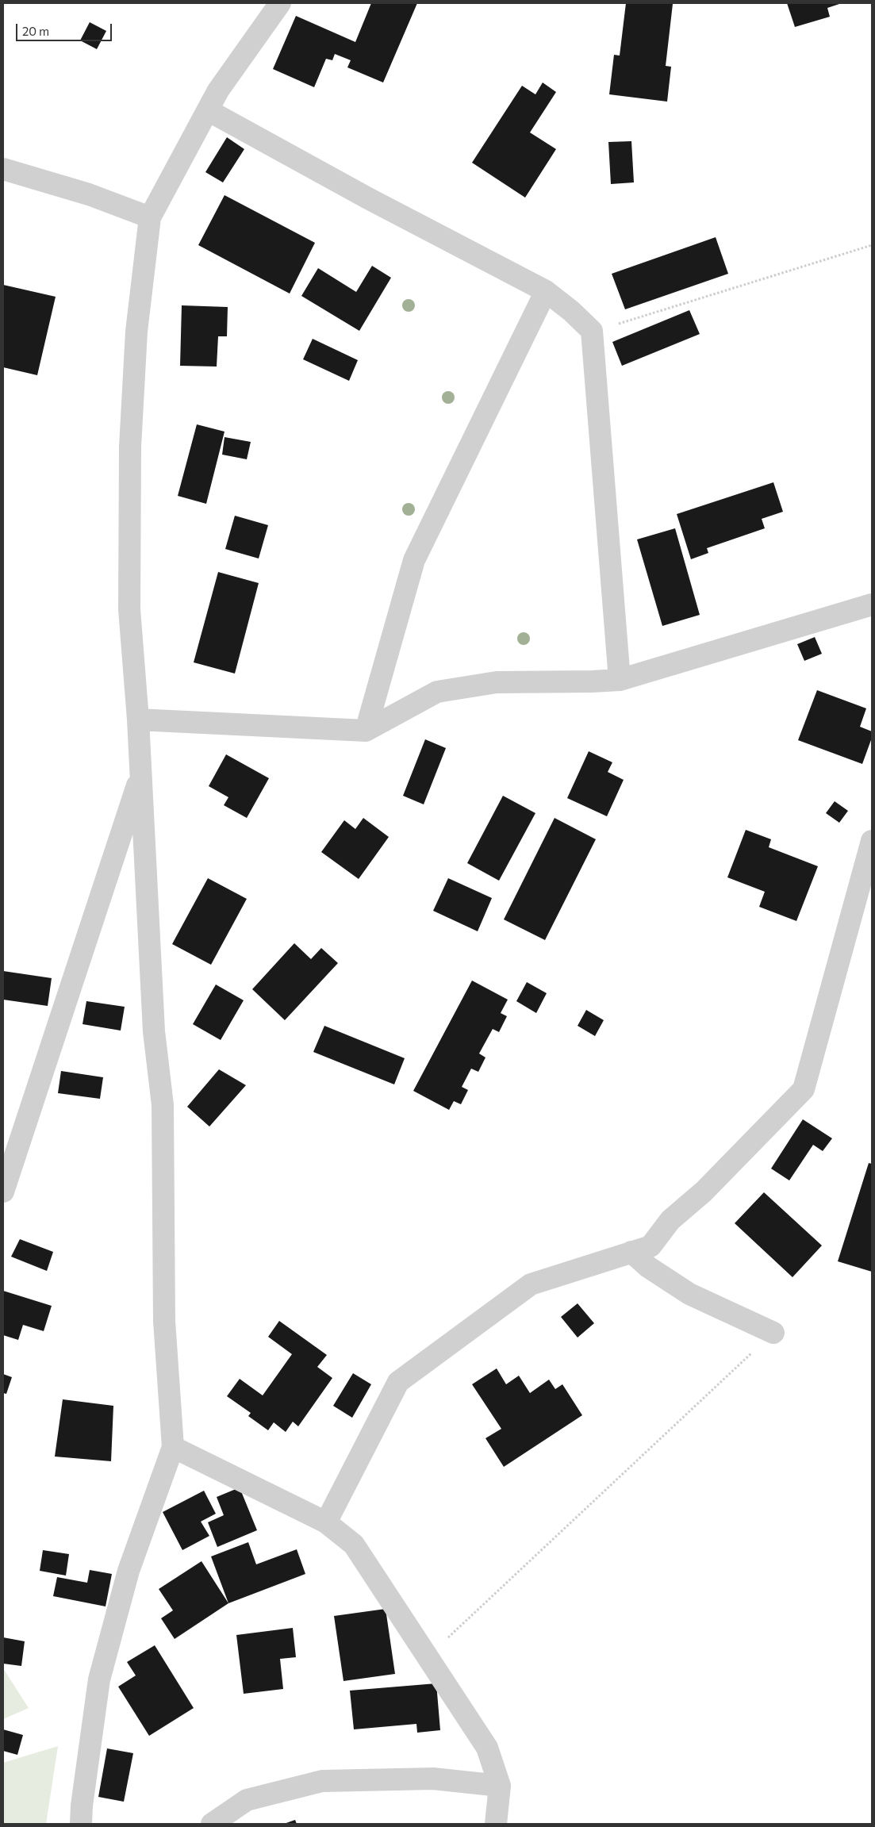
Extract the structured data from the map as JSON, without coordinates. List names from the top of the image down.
{
  "scale_bar": "20 m"
}
